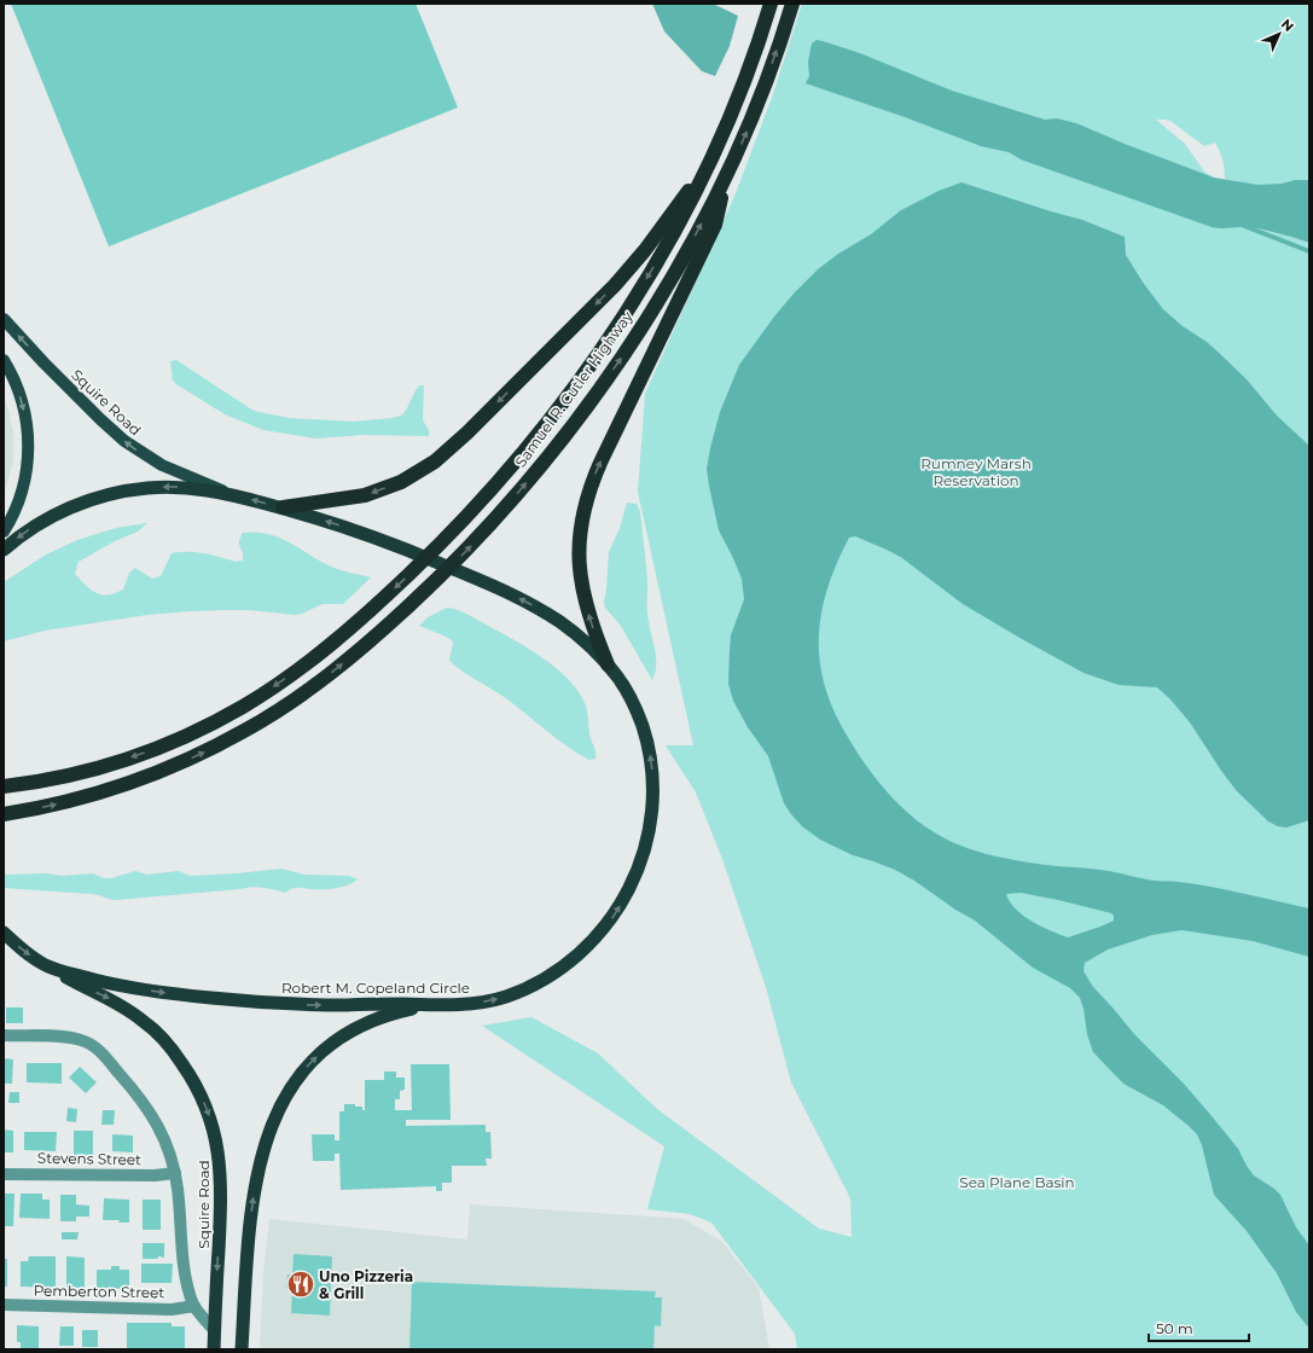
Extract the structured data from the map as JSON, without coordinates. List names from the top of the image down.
{
  "streets": {
    "highway": ["Samuel R. Cutler Highway", "Squire Road", "Robert M. Copeland Circle"],
    "street": ["Stevens Street", "Pemberton Street"]
  },
  "crossings": [
    ["Squire Road", "Robert M. Copeland Circle"]
  ],
  "parks": ["Rumney Marsh Reservation", "Sea Plane Basin"],
  "places": {
    "restaurant": ["Uno Pizzeria & Grill"]
  },
  "scale_bar": "50 m",
  "north": "top right"
}
